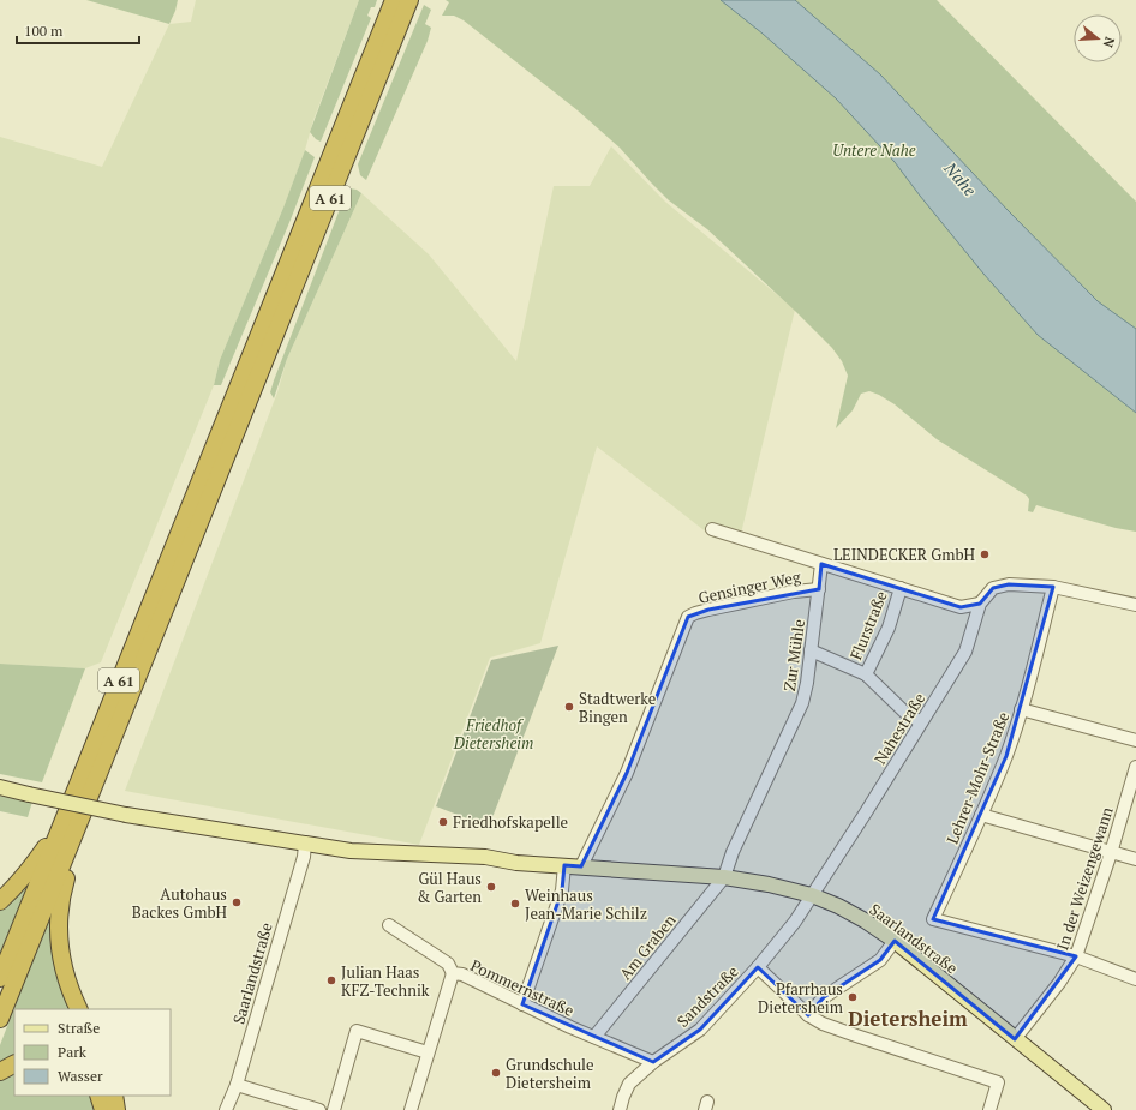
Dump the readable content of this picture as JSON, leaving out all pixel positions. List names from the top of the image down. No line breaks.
{"streets":{"highway":["A 61"],"main road":["Saarlandstraße"],"street":["Gensinger Weg","Flurstraße","Zur Mühle","Nahestraße","Lehrer-Mohr-Straße","In der Weizengewann","Am Graben","Pommernstraße","Sandstraße"]},"crossings":[["Gensinger Weg","Zur Mühle"],["Gensinger Weg","Saarlandstraße"],["Flurstraße","Zur Mühle"],["Flurstraße","Nahestraße"],["Zur Mühle","Saarlandstraße"],["Zur Mühle","Am Graben"],["Nahestraße","Lehrer-Mohr-Straße"],["Nahestraße","Saarlandstraße"],["Nahestraße","Sandstraße"],["Lehrer-Mohr-Straße","In der Weizengewann"],["In der Weizengewann","Saarlandstraße"],["Saarlandstraße","Am Graben"],["Saarlandstraße","Sandstraße"],["Am Graben","Pommernstraße"],["Pommernstraße","Sandstraße"]],"districts":["Dietersheim"],"water":["Nahe"],"parks":["Untere Nahe","Friedhof Dietersheim"],"places":["LEINDECKER GmbH","Stadtwerke Bingen","Friedhofskapelle","Gül Haus & Garten","Autohaus Backes GmbH","Weinhaus Jean-Marie Schilz","Julian Haas KFZ-Technik","Pfarrhaus Dietersheim","Grundschule Dietersheim"],"legend":["Straße","Park","Wasser"],"scale_bar":"100 m","north":"right"}
